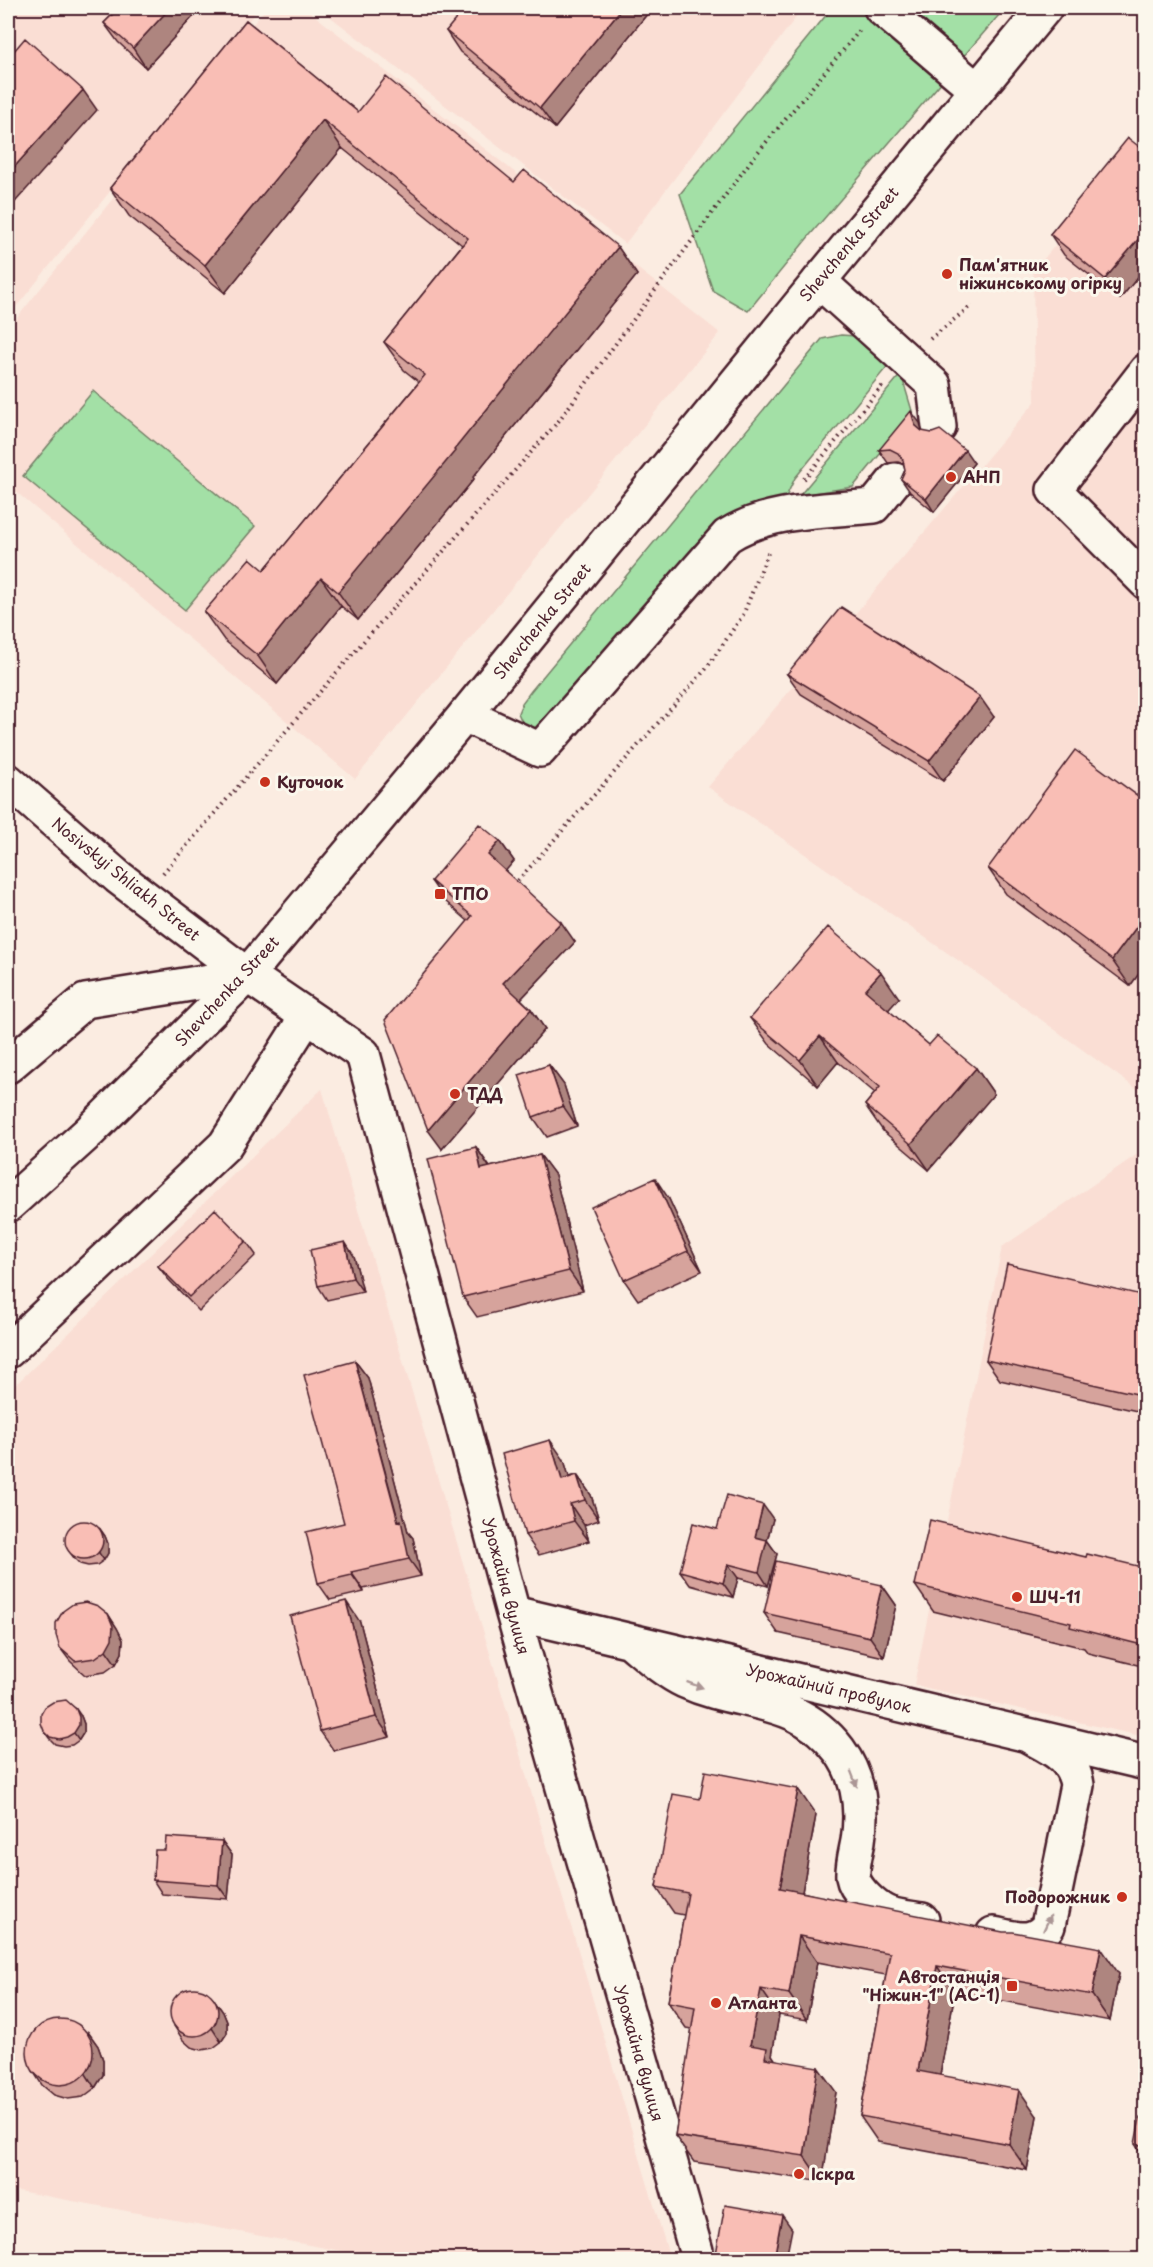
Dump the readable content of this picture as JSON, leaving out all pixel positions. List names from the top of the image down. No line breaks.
{"streets":{"street":["Shevchenka Street","Nosivskyi Shliakh Street","Урожайна вулиця","Урожайний провулок"]},"crossings":[["Shevchenka Street","Nosivskyi Shliakh Street"],["Shevchenka Street","Урожайна вулиця"],["Nosivskyi Shliakh Street","Урожайна вулиця"],["Урожайна вулиця","Урожайний провулок"]],"places":{"other":["Пам'ятник ніжинському огірку","АНП","Куточок","ТДД","ШЧ-11","Подорожник","Атланта","Іскра"],"transit":["ТПО","Автостанція \"Ніжин-1\" (АС-1)"]}}
